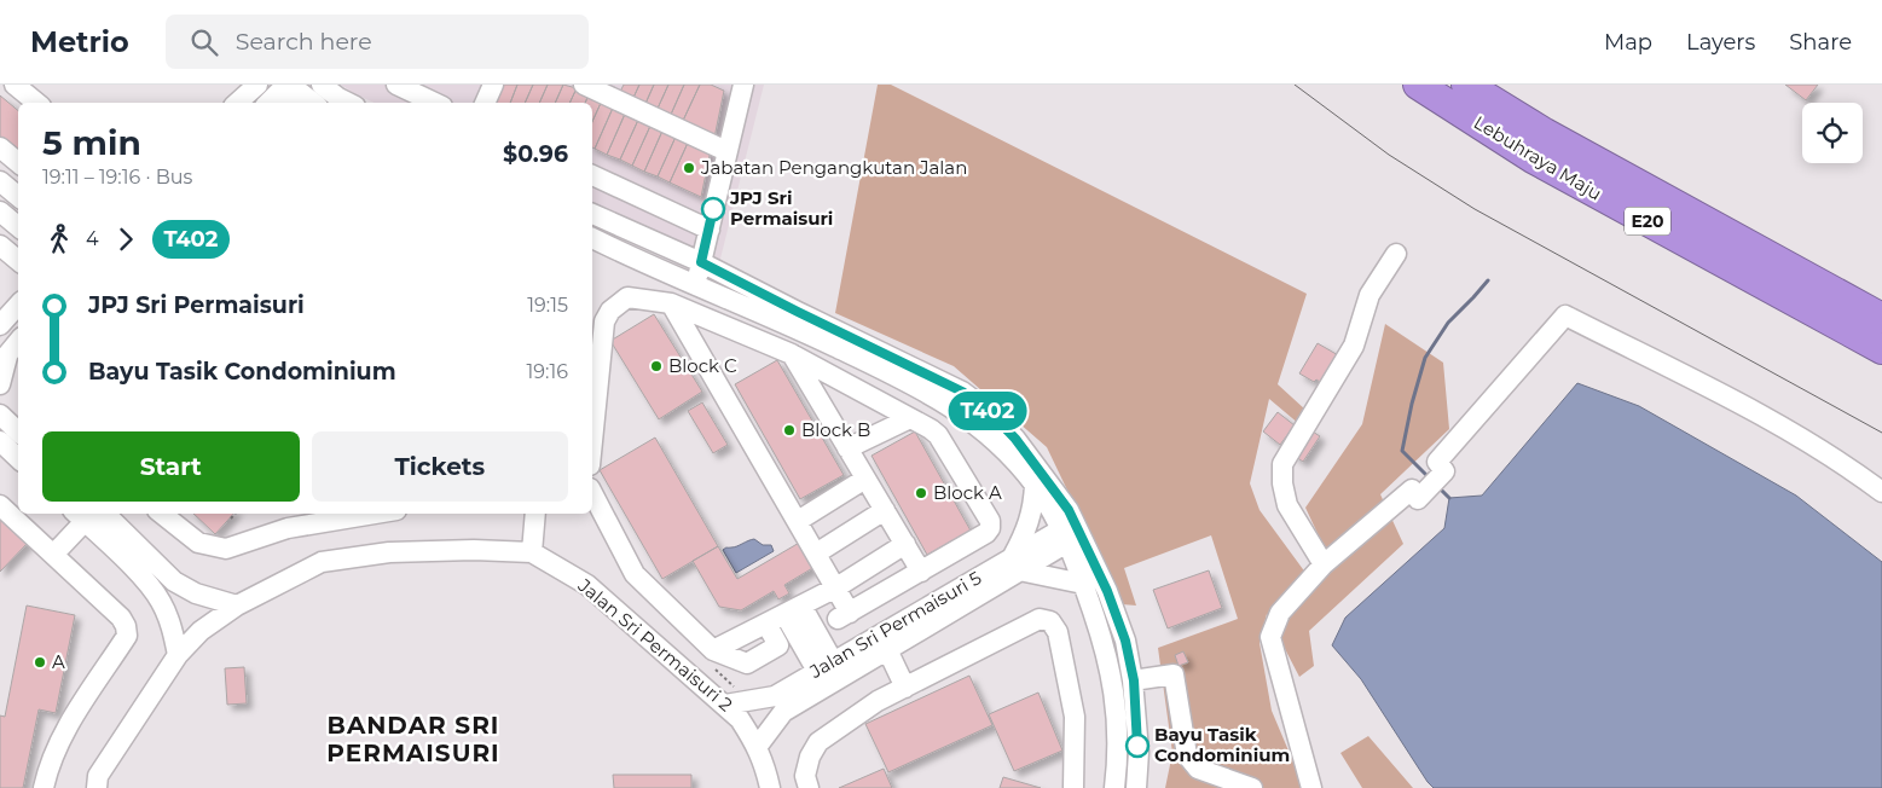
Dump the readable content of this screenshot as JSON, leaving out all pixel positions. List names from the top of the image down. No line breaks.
{"streets":{"highway":["Lebuhraya Maju","E20"],"street":["Jalan Sri Permaisuri 5","Jalan Sri Permaisuri 2"]},"crossings":[["Jalan Sri Permaisuri 5","Jalan Sri Permaisuri 2"]],"districts":["BANDAR SRI PERMAISURI"],"places":["Jabatan Pengangkutan Jalan","JPJ Sri Permaisuri","Block C","Block B","Block A","A","Bayu Tasik Condominium"],"lines":["bus line T402"],"page":{"header":"Metrio","search":"Search here","nav":["Map","Layers","Share"],"on_map":"T402","heading":["5 min","19:11 – 19:16 · Bus","$0.96"],"legs":["4","T402"],"list":[{"name":"JPJ Sri Permaisuri","value":"19:15"},{"name":"Bayu Tasik Condominium","value":"19:16"}],"buttons":["Start","Tickets"]}}
